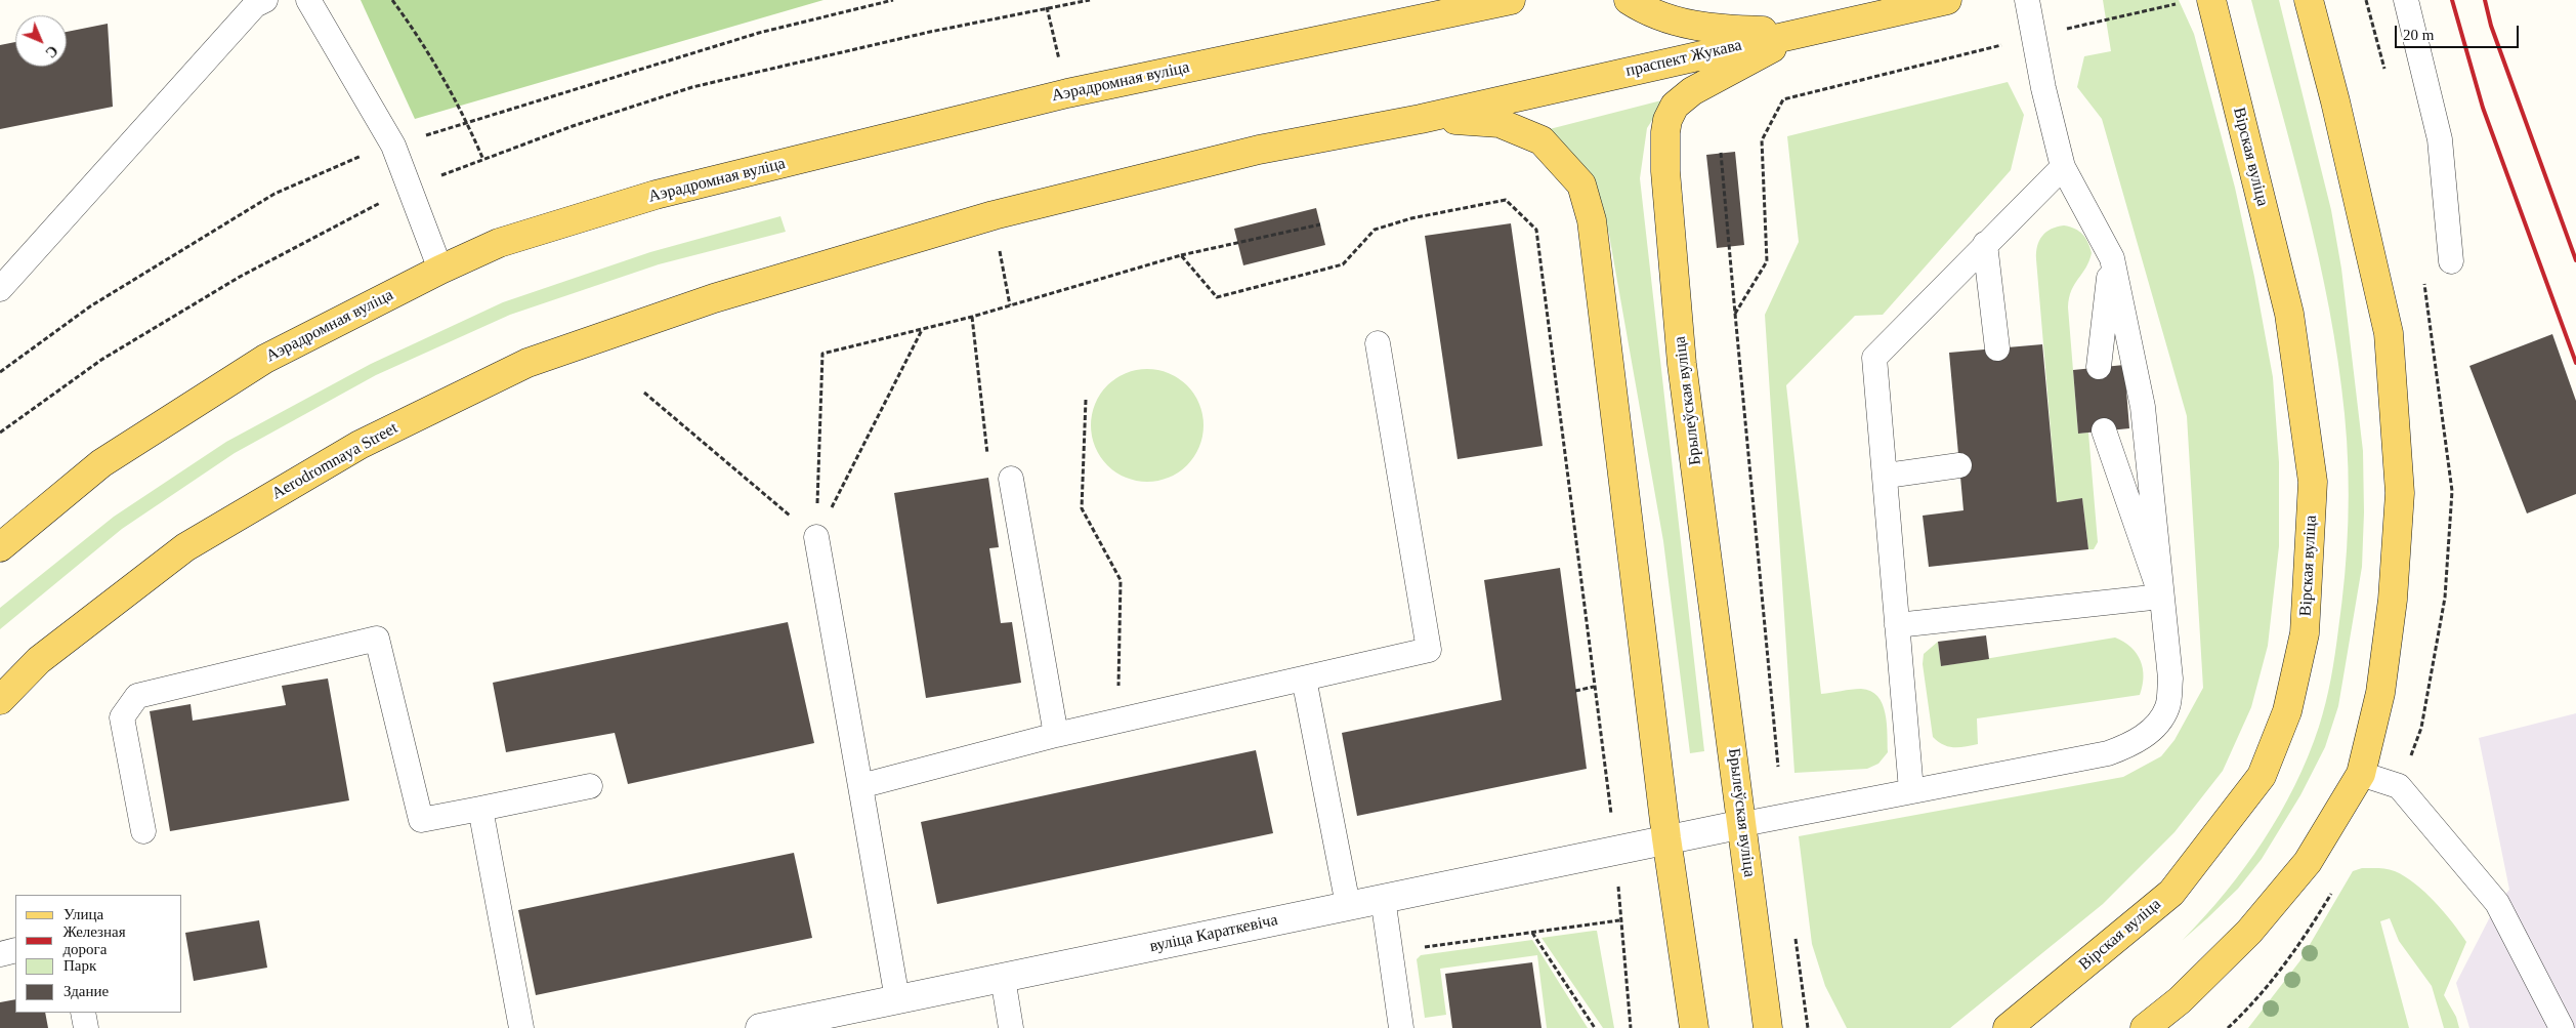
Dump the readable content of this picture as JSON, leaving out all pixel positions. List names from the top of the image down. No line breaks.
{"streets":{"main road":["праспект Жукава","Аэрадромная вуліца","Вірская вуліца","Брылеўская вуліца","Aerodromnaya Street"],"street":["вуліца Караткевіча"]},"crossings":[["праспект Жукава","Брылеўская вуліца"],["Брылеўская вуліца","вуліца Караткевіча"]],"legend":["Улица","Железная дорога","Парк","Здание"],"scale_bar":"20 m","north":"bottom right"}
